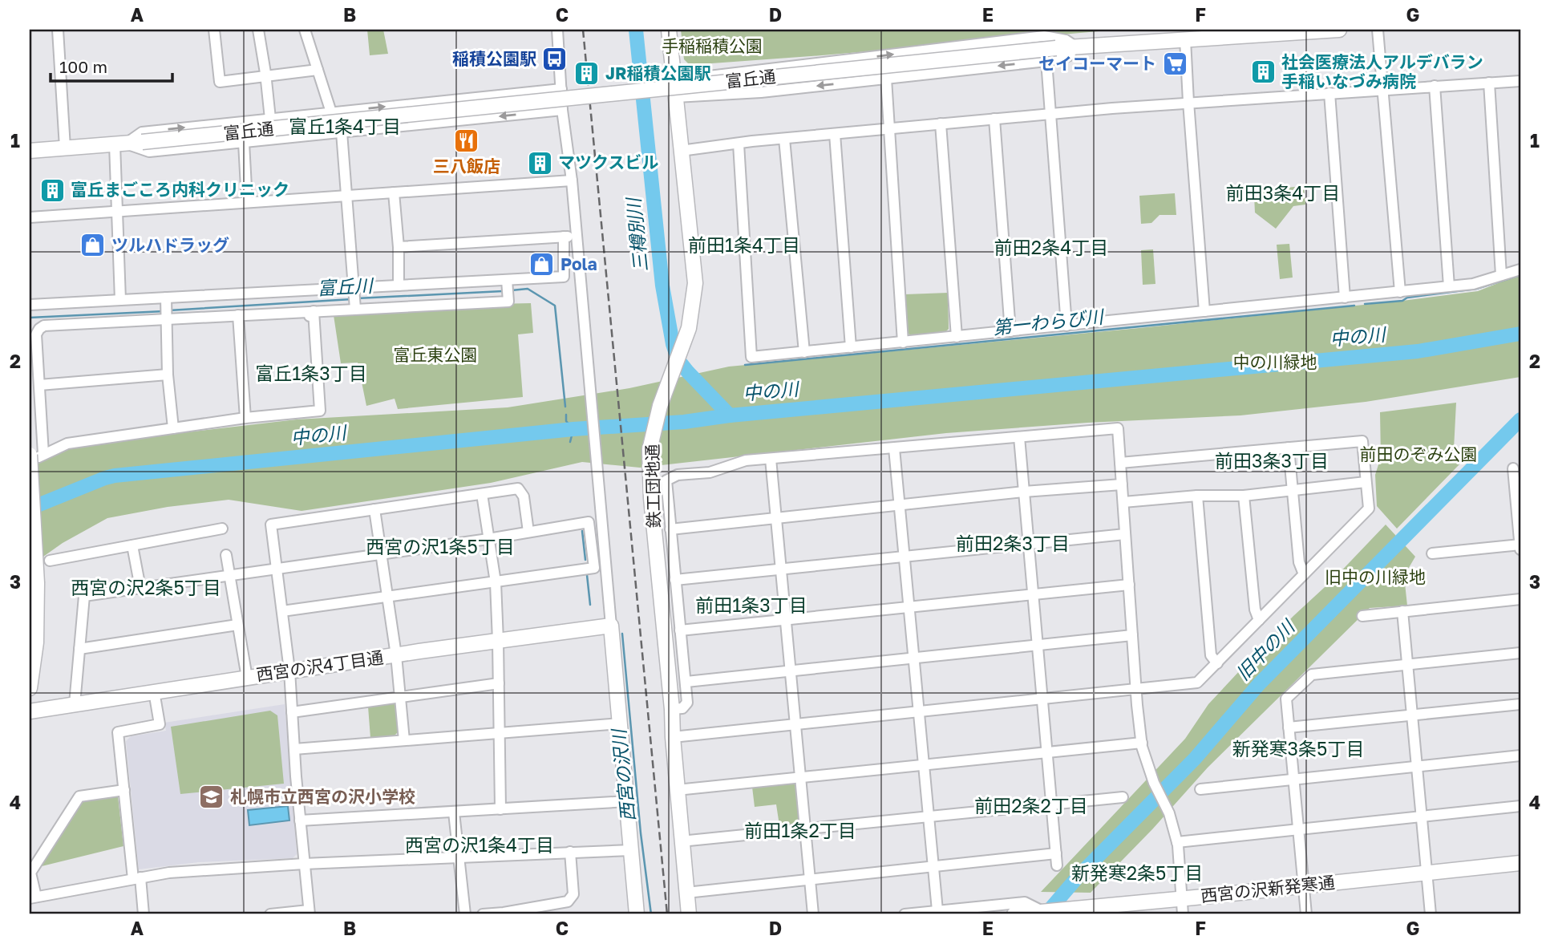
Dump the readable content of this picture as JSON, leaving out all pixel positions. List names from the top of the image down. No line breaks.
{"streets":{"street":["富丘通","鉄工団地通","西宮の沢4丁目通","西宮の沢新発寒通"]},"districts":["富丘1条4丁目","前田3条4丁目","前田1条4丁目","前田2条4丁目","富丘1条3丁目","前田3条3丁目","前田2条3丁目","西宮の沢1条5丁目","西宮の沢2条5丁目","前田1条3丁目","新発寒3条5丁目","前田2条2丁目","前田1条2丁目","西宮の沢1条4丁目","新発寒2条5丁目"],"water":["三樽別川","富丘川","第一わらび川","中の川","旧中の川","西宮の沢川"],"parks":["手稲稲積公園","富丘東公園","中の川緑地","前田のぞみ公園","旧中の川緑地"],"places":{"bus stop":["稲積公園駅"],"supermarket":["セイコーマート"],"building":["社会医療法人アルデバラン 手稲いなづみ病院","JR稲積公園駅","マツクスビル","富丘まごころ内科クリニック"],"restaurant":["三八飯店"],"shop":["ツルハドラッグ","Pola"],"school or university":["札幌市立西宮の沢小学校"]},"scale_bar":"100 m","grid":{"columns":["A","B","C","D","E","F","G"],"rows":["1","2","3","4"]}}
